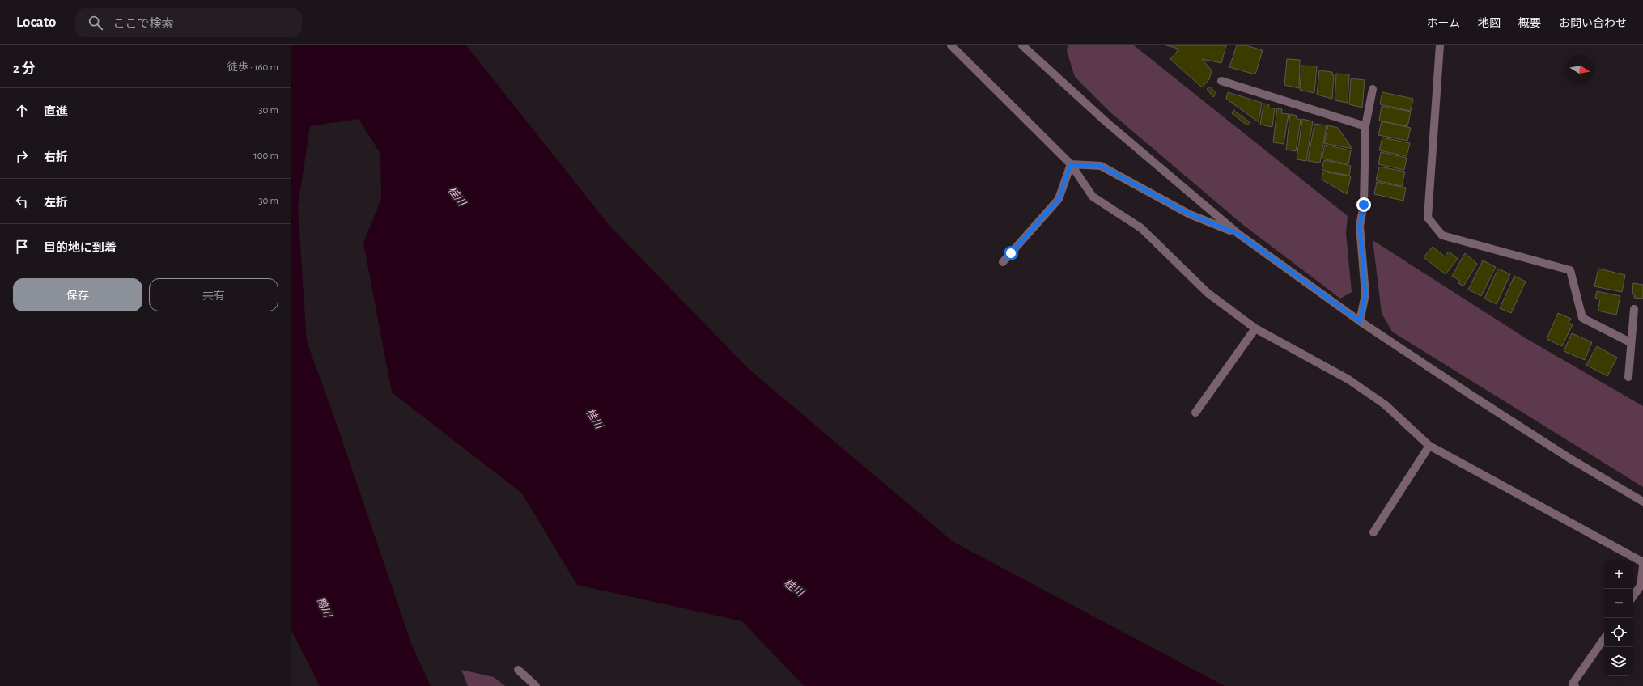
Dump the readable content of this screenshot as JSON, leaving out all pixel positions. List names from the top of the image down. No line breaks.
{"water":["桂川","鴨川"],"north":"right","page":{"header":"Locato","search":"ここで検索","nav":["ホーム","地図","概要","お問い合わせ"],"heading":["2 分","徒歩 · 160 m"],"list":[["直進","30 m"],["右折","100 m"],["左折","30 m"],"目的地に到着"],"buttons":["保存","共有"],"map_buttons":["+","−"]}}
